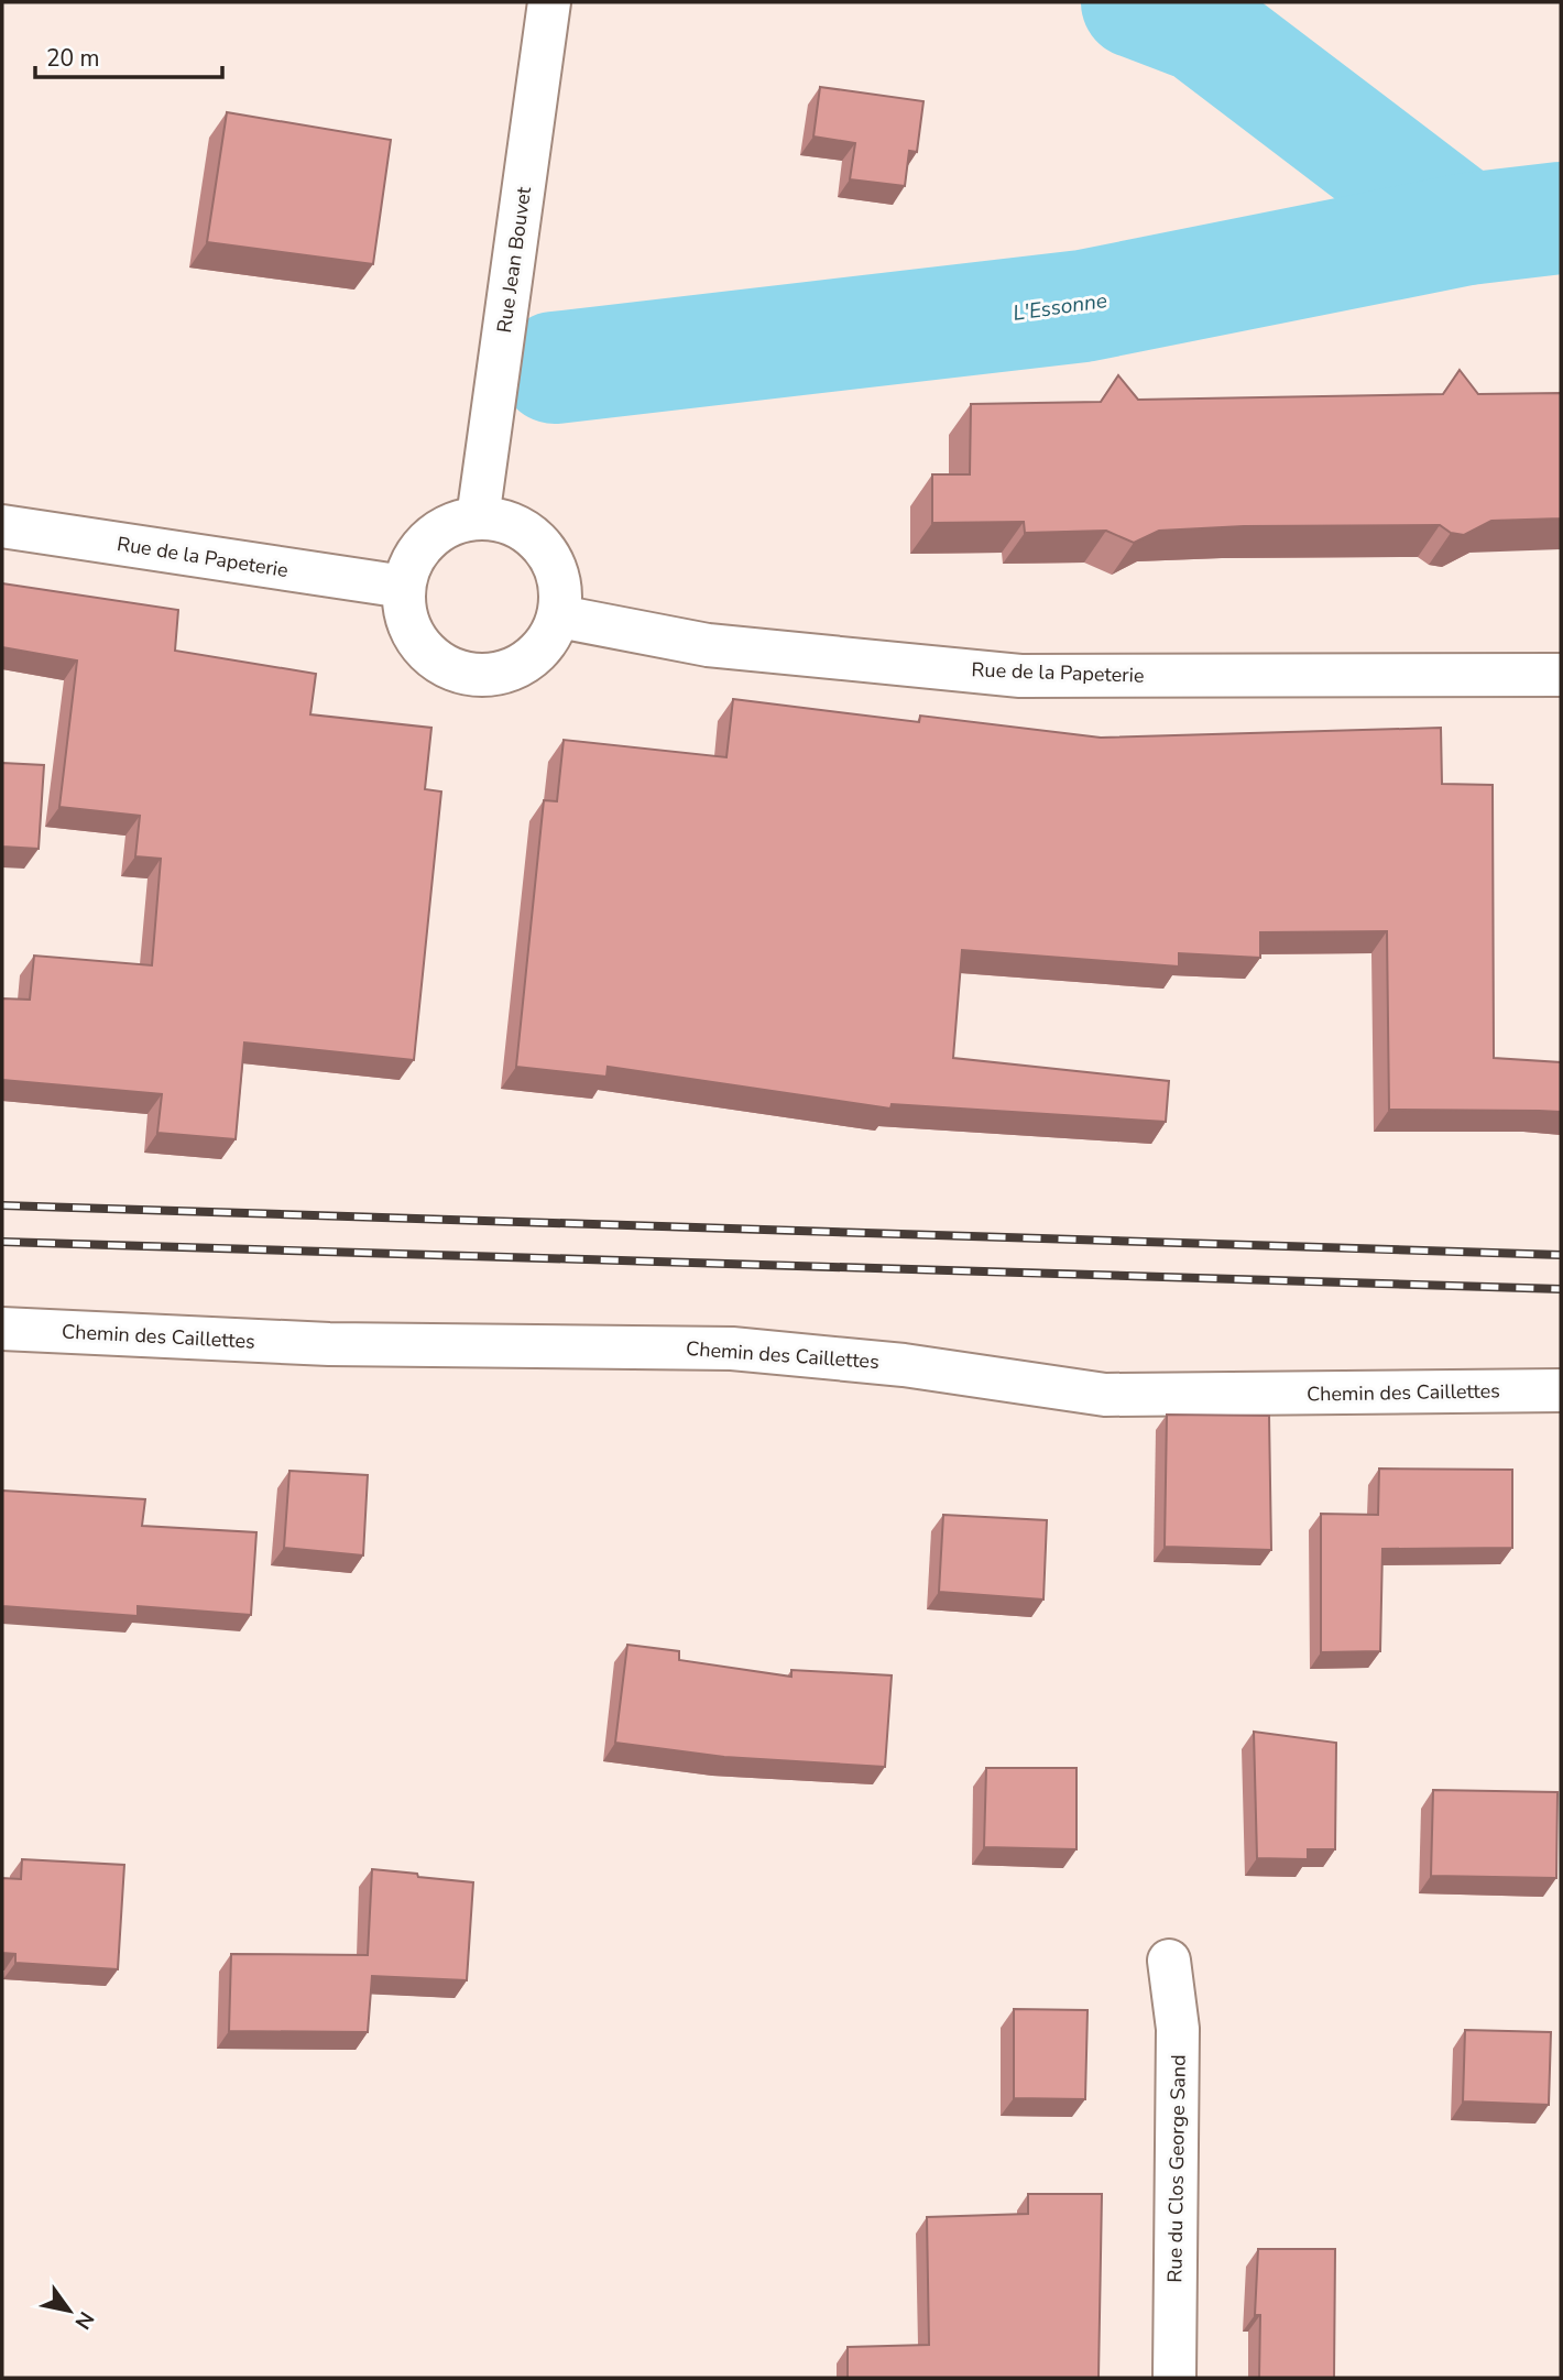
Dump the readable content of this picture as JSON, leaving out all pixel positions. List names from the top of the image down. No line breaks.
{"streets":{"street":["Rue Jean Bouvet","Rue de la Papeterie","Chemin des Caillettes","Rue du Clos George Sand"]},"crossings":[["Rue Jean Bouvet","Rue de la Papeterie"]],"water":["L'Essonne"],"scale_bar":"20 m","north":"bottom right"}
